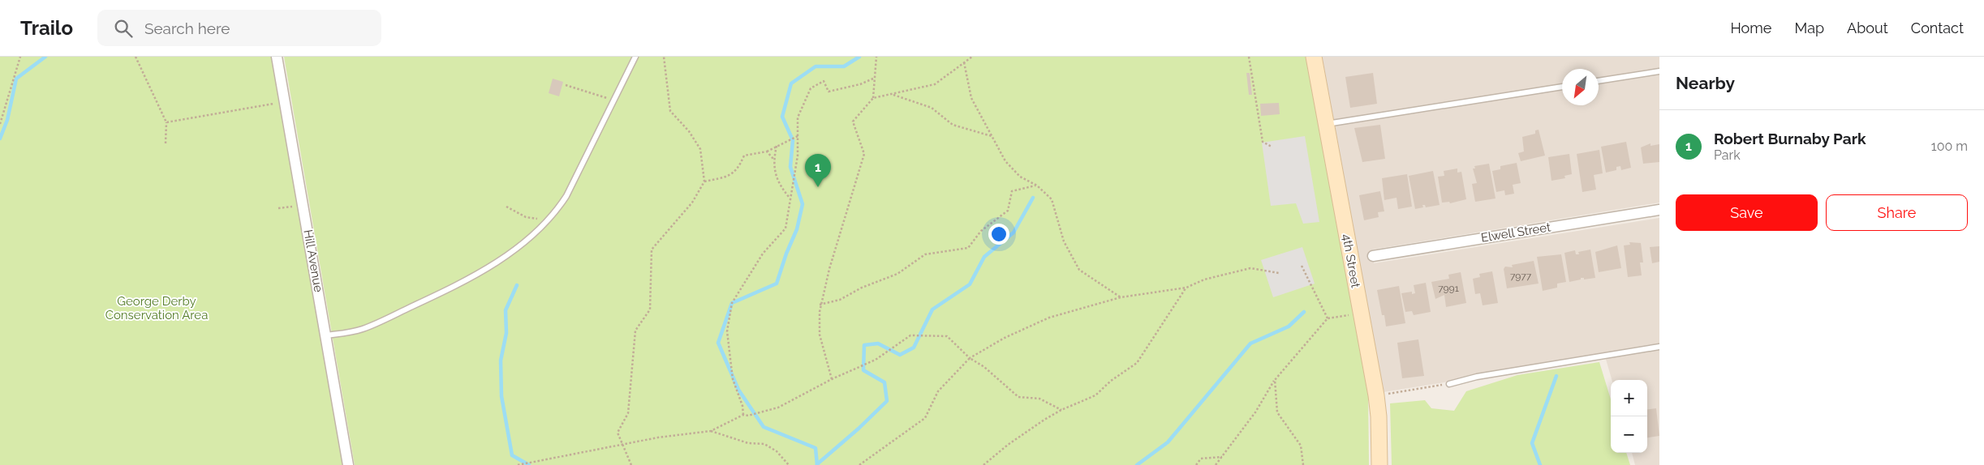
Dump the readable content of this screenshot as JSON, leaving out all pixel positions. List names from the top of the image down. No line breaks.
{"streets":{"street":["Elwell Street","Hill Avenue","4th Street"]},"parks":["George Derby Conservation Area"],"house_numbers":["7977","7991"],"north":"bottom left","page":{"header":"Trailo","search":"Search here","nav":["Home","Map","About","Contact"],"heading":"Nearby","list":[{"mark":"1","name":"Robert Burnaby Park","note":"Park","value":"100 m"}],"pins":"1","buttons":["Save","Share"],"map_buttons":["+","−"]}}
